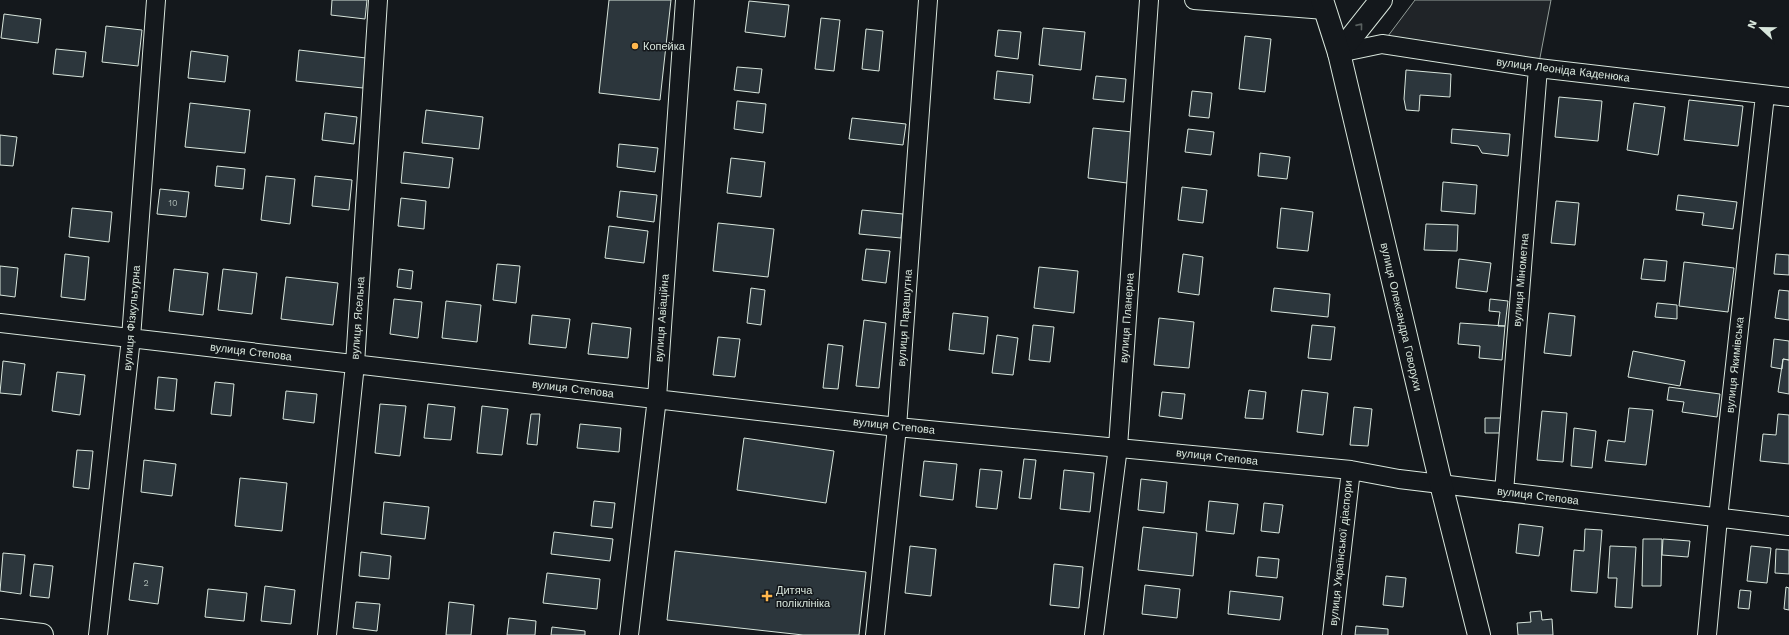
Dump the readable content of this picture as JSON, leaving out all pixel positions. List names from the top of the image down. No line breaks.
{"streets":{"main road":["вулиця Олександра Говорухи"],"street":["вулиця Леоніда Каденюка","вулиця Мінометна","вулиця Фізкультурна","вулиця Ясельна","вулиця Авіаційна","вулиця Парашутна","вулиця Планерна","вулиця Степова","вулиця Якимівська","вулиця Української діаспори"]},"crossings":[["вулиця Леоніда Каденюка","вулиця Мінометна"],["вулиця Леоніда Каденюка","вулиця Олександра Говорухи"],["вулиця Леоніда Каденюка","вулиця Якимівська"],["вулиця Мінометна","вулиця Степова"],["вулиця Олександра Говорухи","вулиця Степова"],["вулиця Фізкультурна","вулиця Степова"],["вулиця Ясельна","вулиця Степова"],["вулиця Авіаційна","вулиця Степова"],["вулиця Парашутна","вулиця Степова"],["вулиця Планерна","вулиця Степова"],["вулиця Степова","вулиця Якимівська"],["вулиця Степова","вулиця Української діаспори"]],"places":{"other":["Копейка"],"health":["Дитяча поліклініка"]},"house_numbers":["10","2"],"north":"left"}
